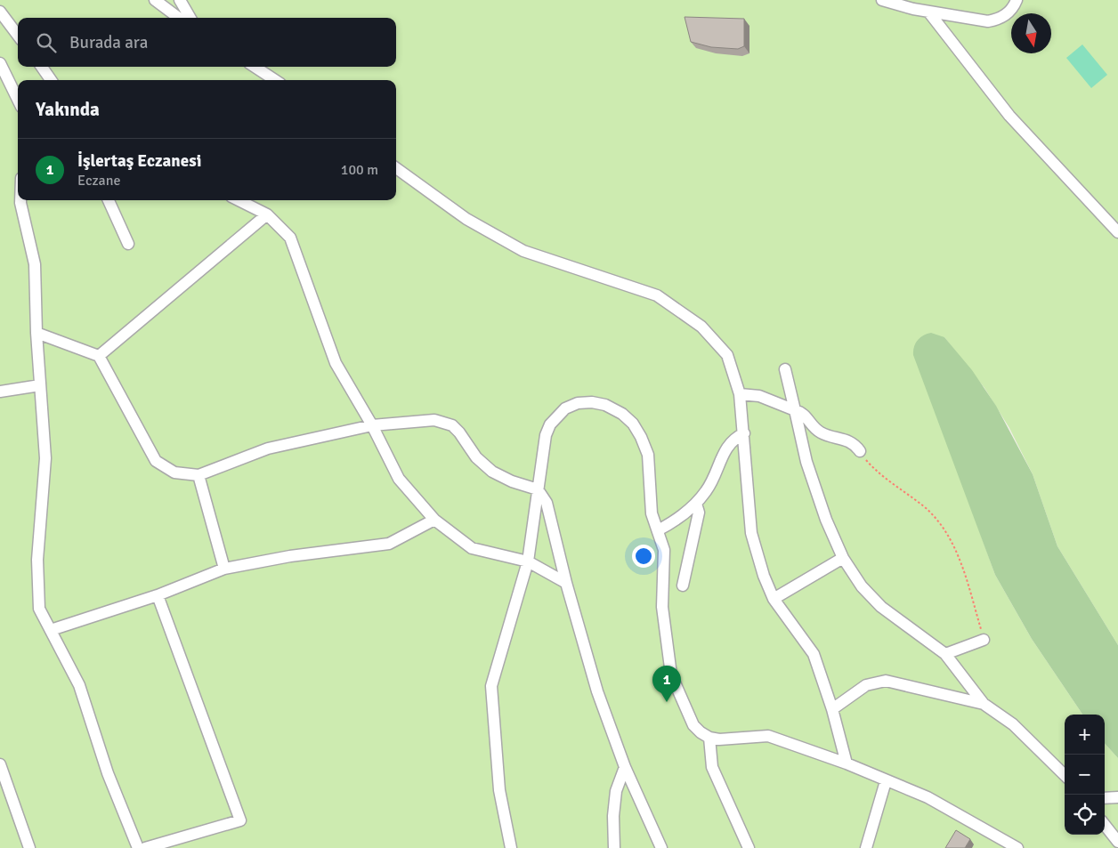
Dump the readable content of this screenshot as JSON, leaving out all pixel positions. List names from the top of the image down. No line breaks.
{"north":"bottom","page":{"search":"Burada ara","heading":"Yakında","list":[{"mark":"1","name":"İşlertaş Eczanesi","note":"Eczane","value":"100 m"}],"pins":"1","map_buttons":["+","−"]}}
